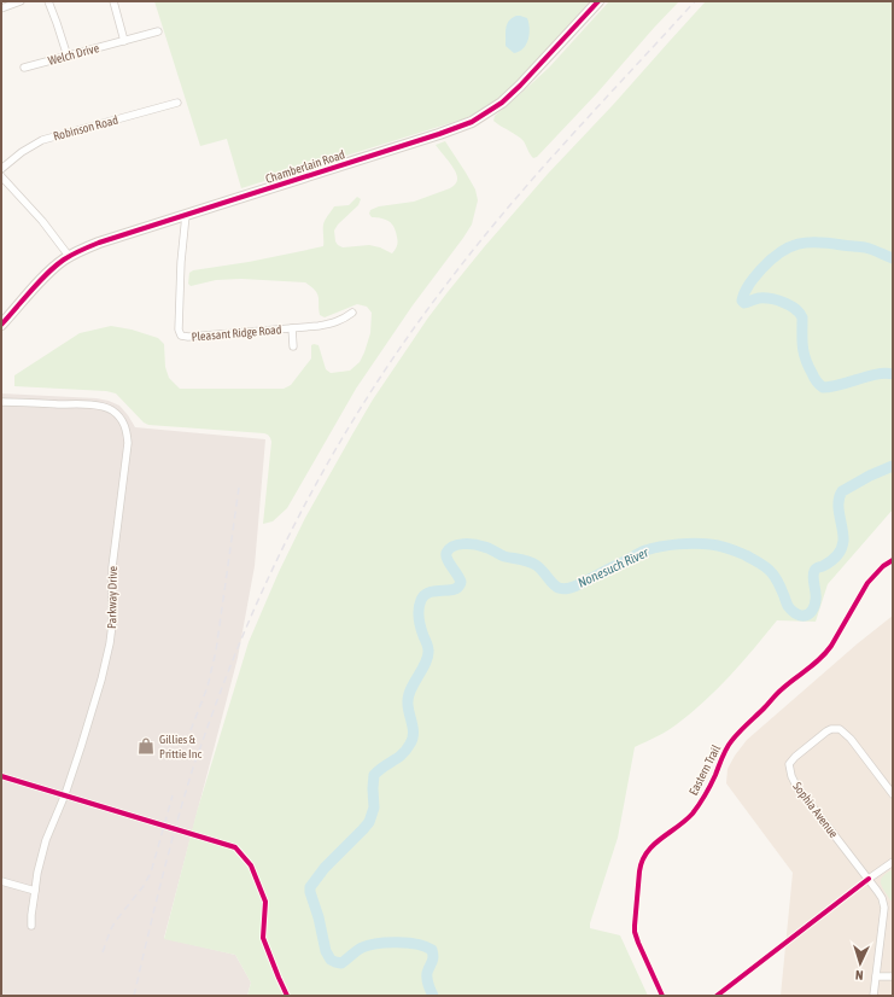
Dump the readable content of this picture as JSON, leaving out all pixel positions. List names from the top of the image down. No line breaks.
{"streets":{"street":["Welch Drive","Robinson Road","Chamberlain Road","Pleasant Ridge Road","Parkway Drive","Sophia Avenue"],"cycle path":["Eastern Trail"]},"crossings":[["Chamberlain Road","Pleasant Ridge Road"]],"water":["Nonesuch River"],"places":{"shop":["Gillies & Prittie Inc"]},"north":"bottom"}
